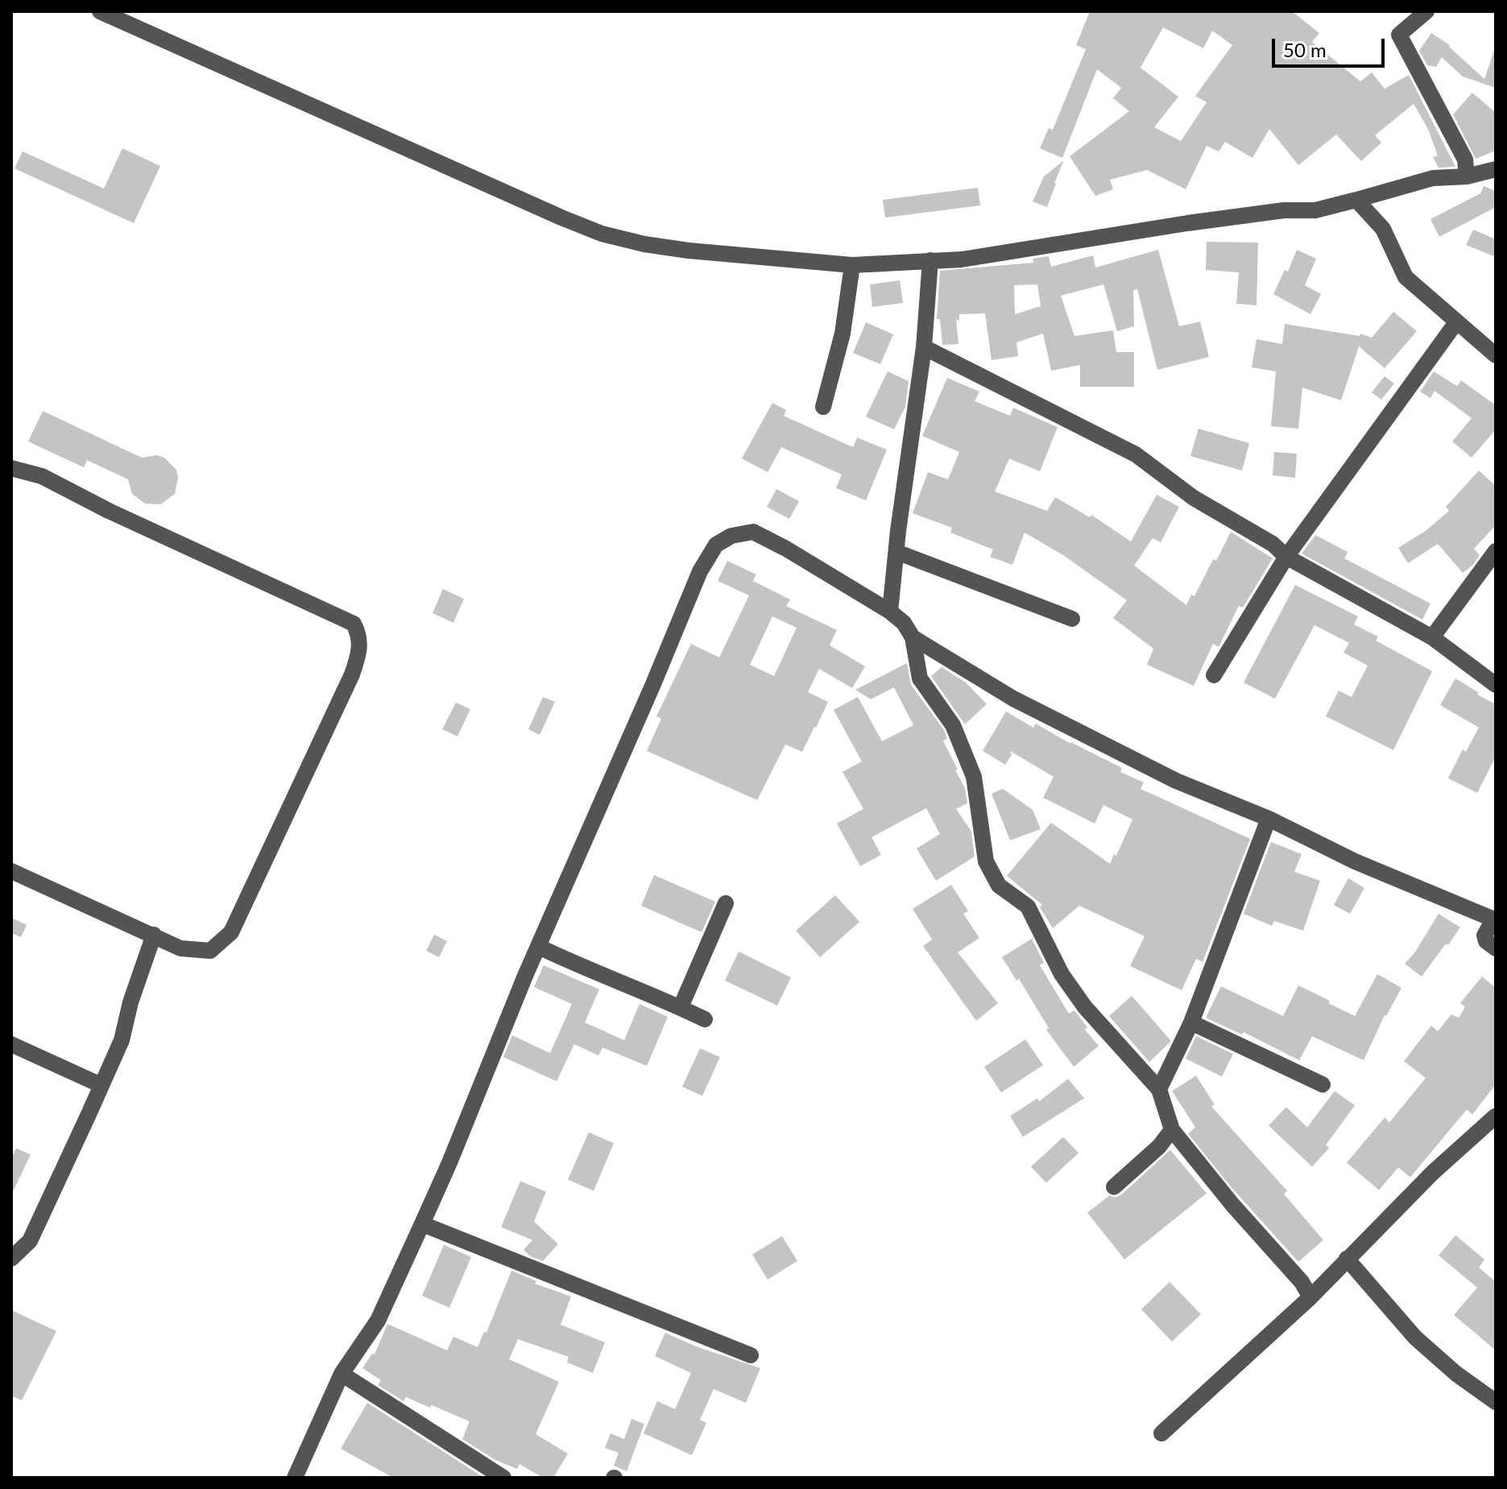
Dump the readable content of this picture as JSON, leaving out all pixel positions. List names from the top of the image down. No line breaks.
{"scale_bar":"50 m"}
